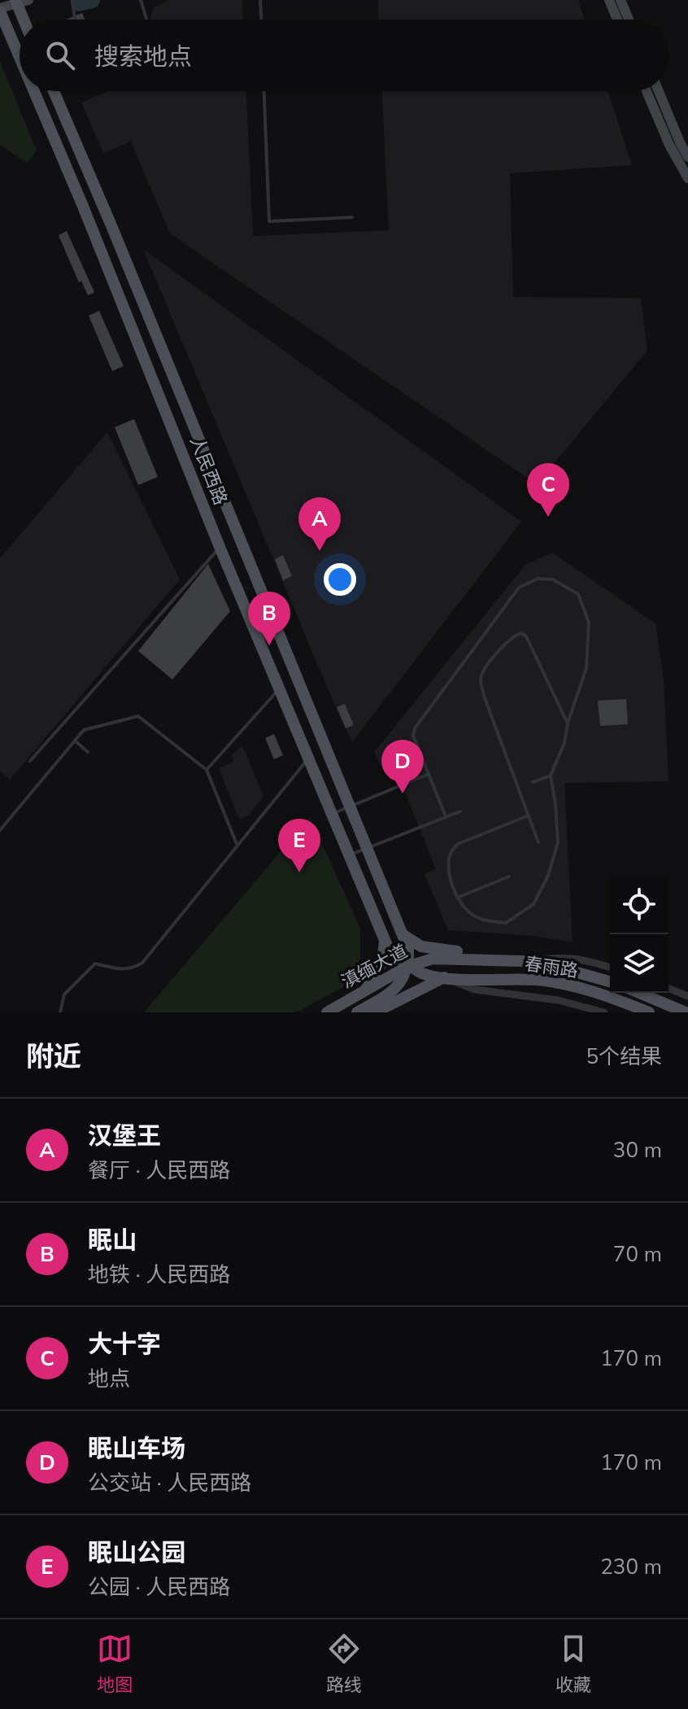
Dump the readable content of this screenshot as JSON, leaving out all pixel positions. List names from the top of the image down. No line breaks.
{"streets":{"main road":["人民西路","滇缅大道","春雨路"]},"crossings":[["人民西路","滇缅大道"],["滇缅大道","春雨路"]],"page":{"search":"搜索地点","pins":["C","A","B","D","E"],"heading":["附近","5个结果"],"list":[{"mark":"A","name":"汉堡王","note":"餐厅 · 人民西路","value":"30 m"},{"mark":"B","name":"眠山","note":"地铁 · 人民西路","value":"70 m"},{"mark":"C","name":"大十字","note":"地点","value":"170 m"},{"mark":"D","name":"眠山车场","note":"公交站 · 人民西路","value":"170 m"},{"mark":"E","name":"眠山公园","note":"公园 · 人民西路","value":"230 m"}],"nav":["地图","路线","收藏"]}}
